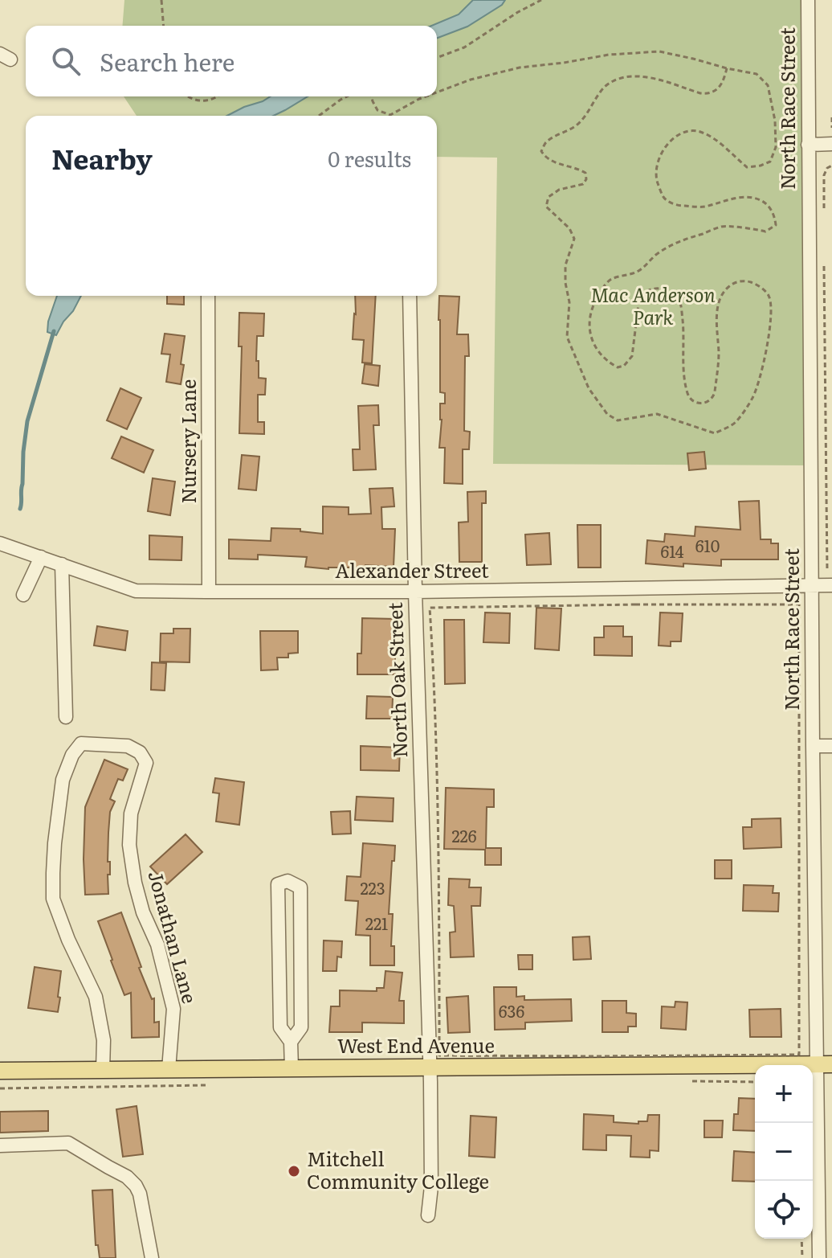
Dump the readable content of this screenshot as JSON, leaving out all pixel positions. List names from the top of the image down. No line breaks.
{"streets":{"main road":["West End Avenue"],"street":["North Race Street","Nursery Lane","Alexander Street","North Oak Street","Jonathan Lane"]},"crossings":[["North Race Street","Alexander Street"],["North Race Street","West End Avenue"],["Nursery Lane","Alexander Street"],["Alexander Street","North Oak Street"],["North Oak Street","West End Avenue"],["Jonathan Lane","West End Avenue"]],"parks":["Mac Anderson Park"],"places":["Mitchell Community College"],"house_numbers":["610","614","226","223","221","636"],"page":{"search":"Search here","heading":["Nearby","0 results"],"map_buttons":["+","−"]}}
